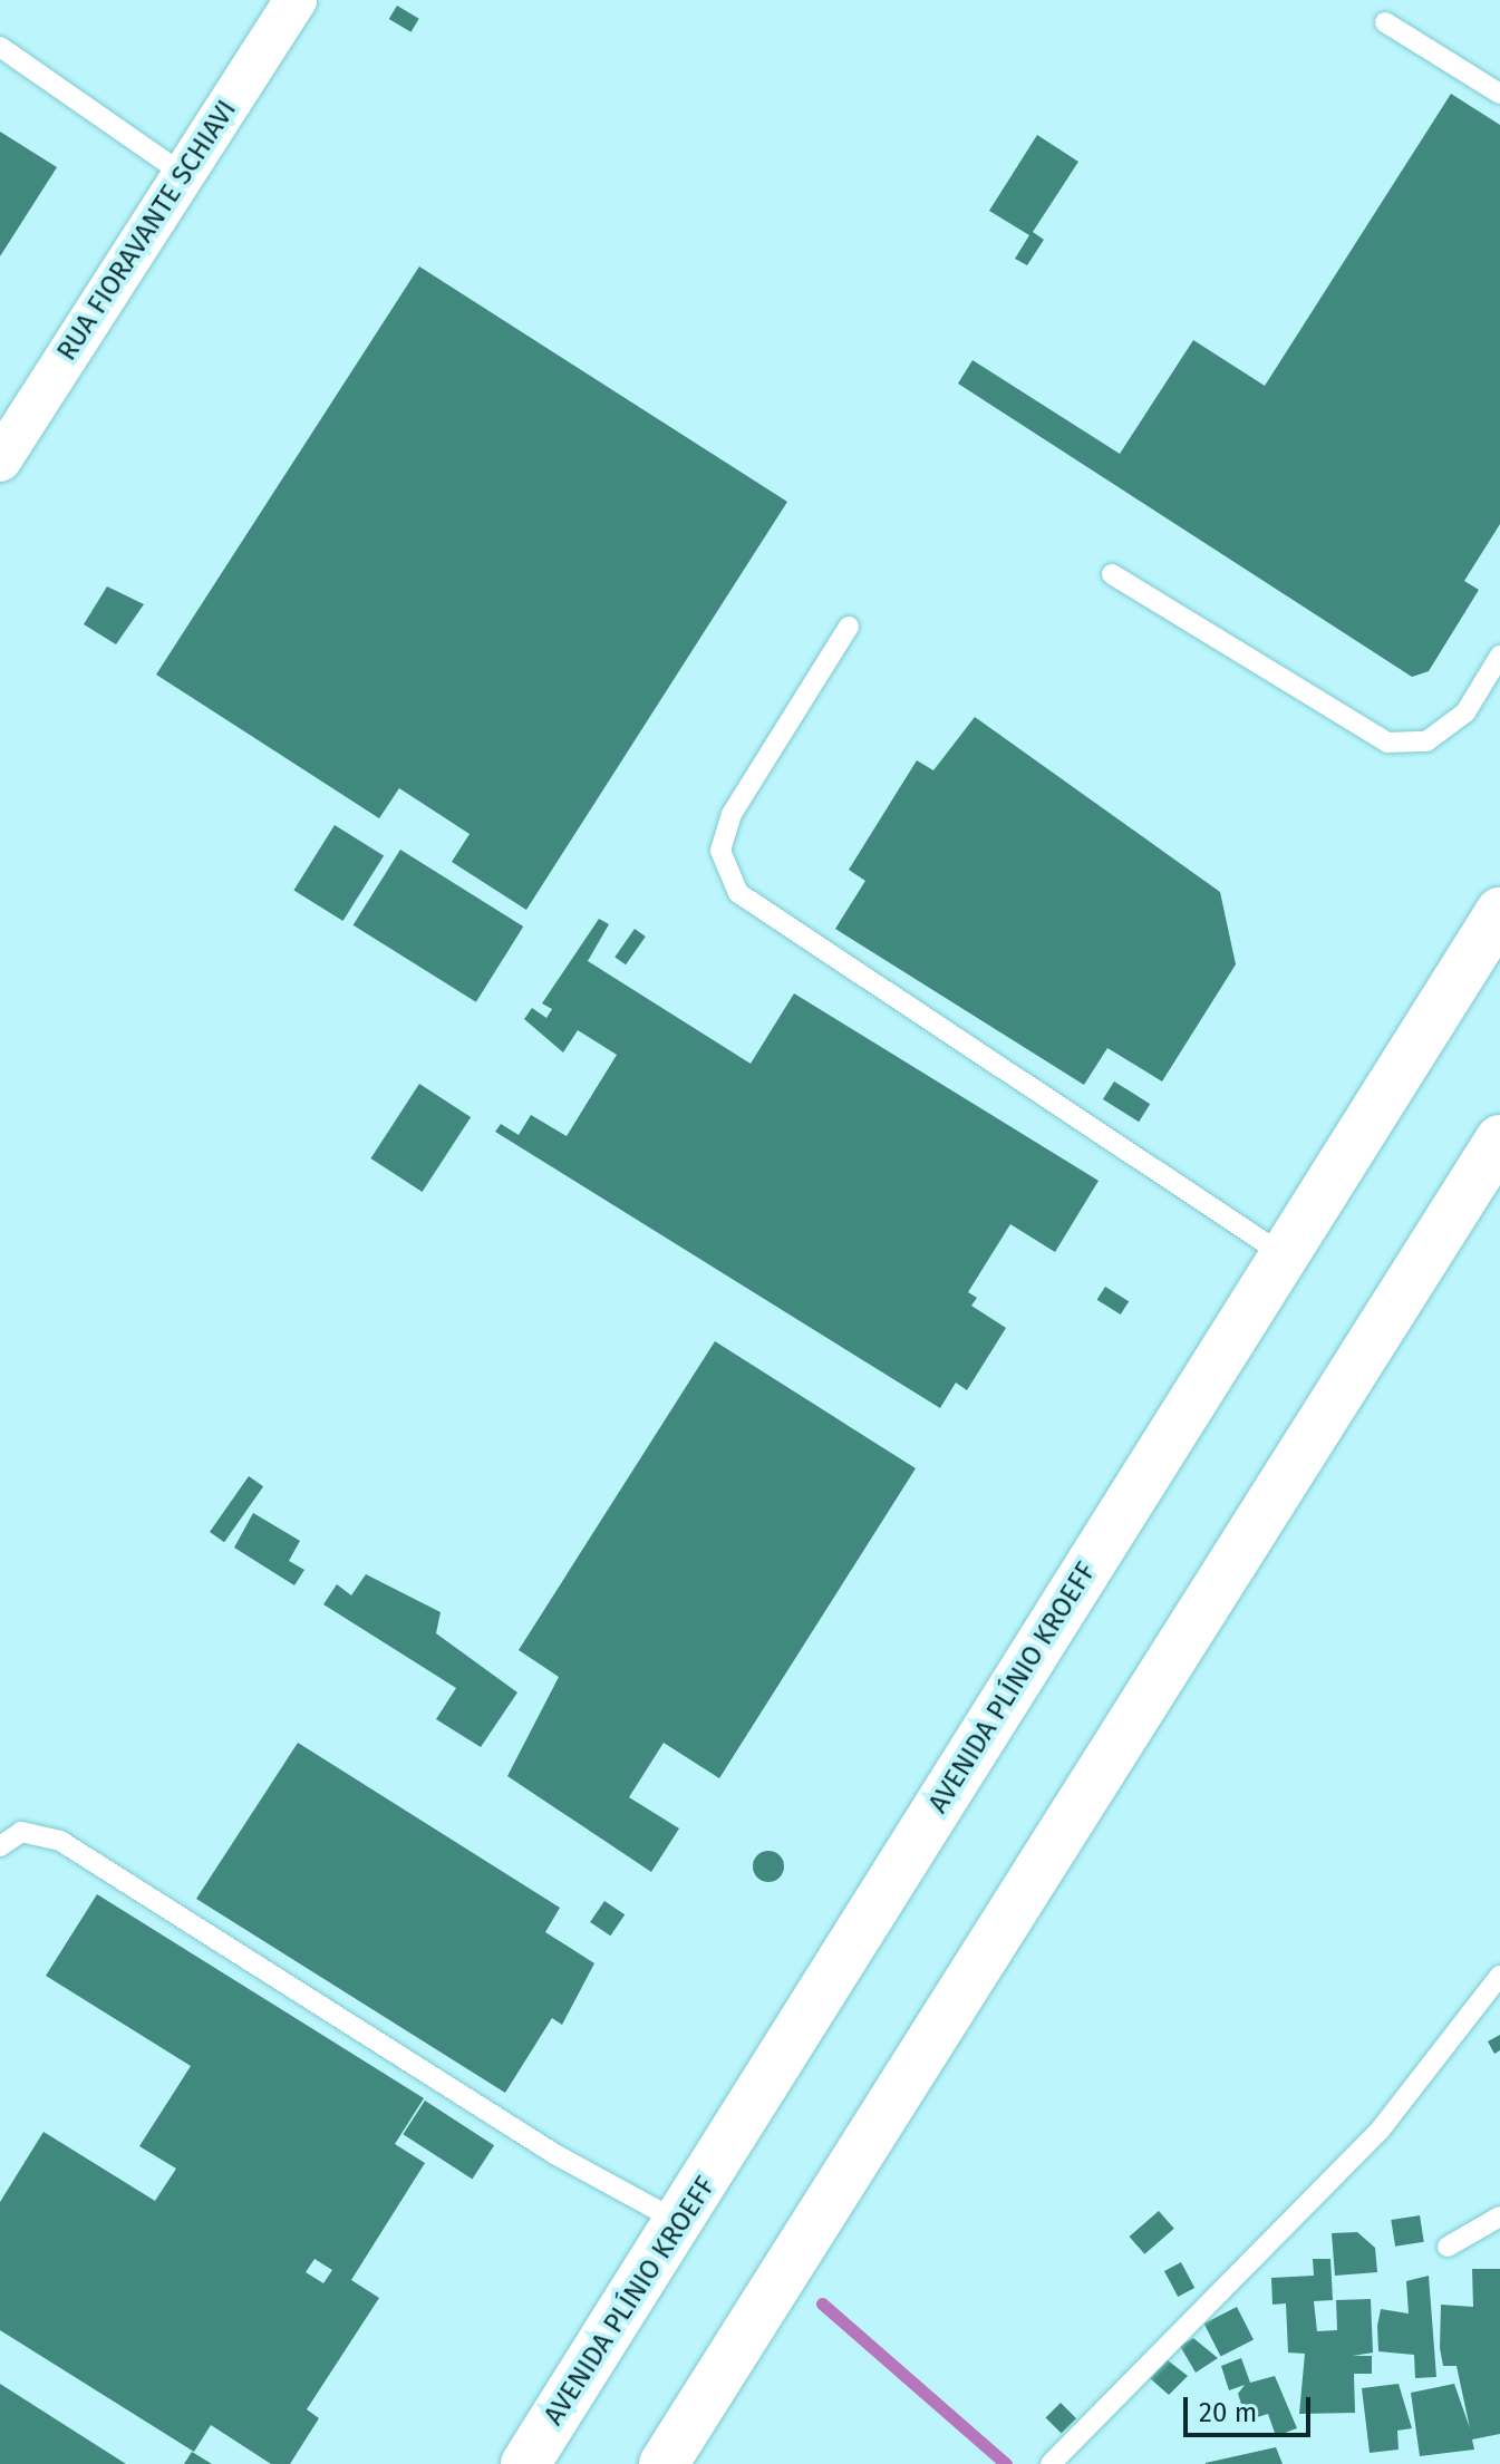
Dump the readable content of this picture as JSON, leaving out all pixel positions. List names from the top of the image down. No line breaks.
{"streets":{"main road":["AVENIDA PLÍNIO KROEFF"],"street":["RUA FIORAVANTE SCHIAVI"]},"scale_bar":"20 m"}
